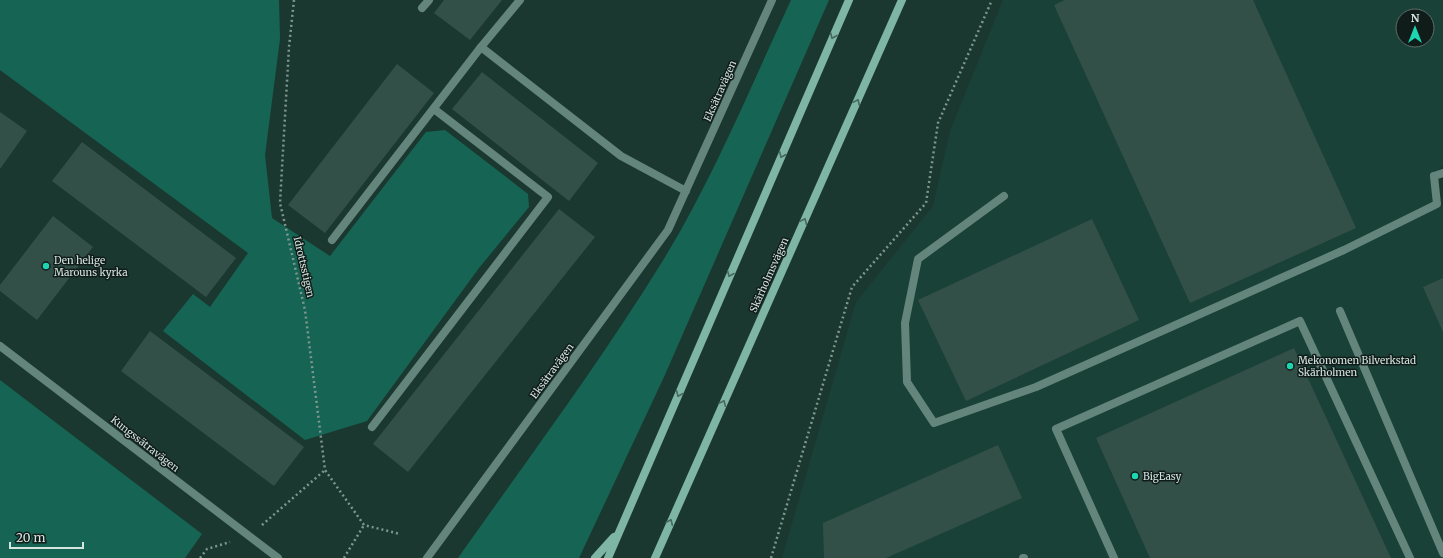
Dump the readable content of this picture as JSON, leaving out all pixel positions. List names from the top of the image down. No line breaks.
{"streets":{"main road":["Skärholmsvägen"],"street":["Eksätravägen","Kungssätravägen"],"path":["Idrottsstigen"]},"places":["Den helige Marouns kyrka","Mekonomen Bilverkstad Skärholmen","BigEasy"],"scale_bar":"20 m","north":"top"}
